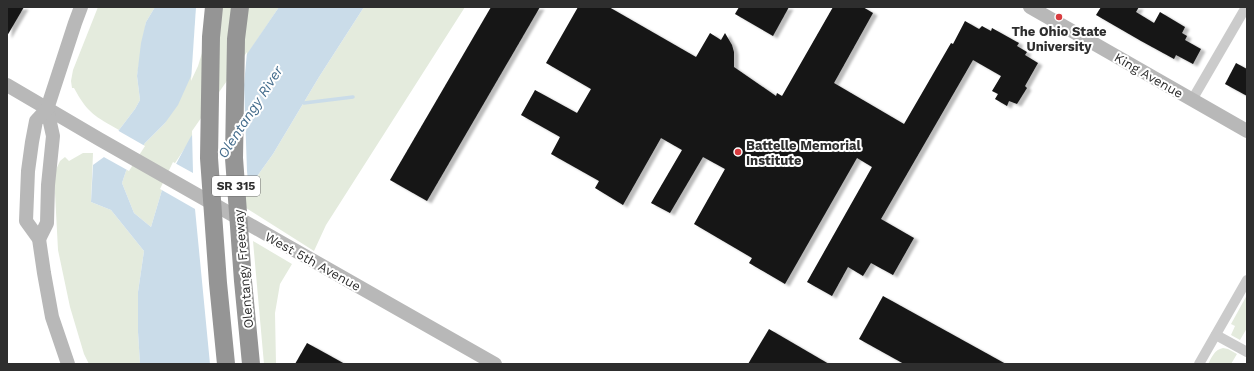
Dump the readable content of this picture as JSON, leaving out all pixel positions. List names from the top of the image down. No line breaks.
{"streets":{"highway":["SR 315","Olentangy Freeway"],"main road":["King Avenue","West 5th Avenue"]},"water":["Olentangy River"],"places":["The Ohio State University","Battelle Memorial Institute"]}
